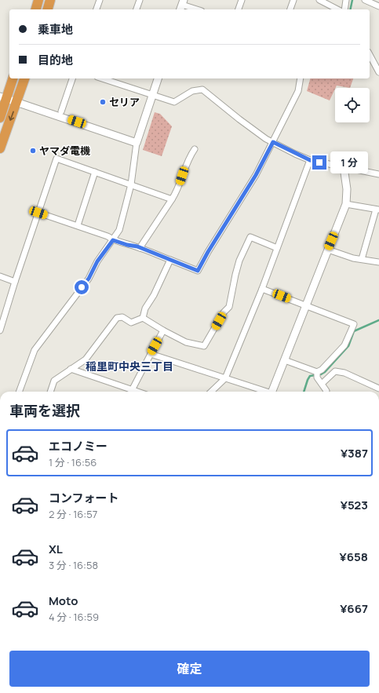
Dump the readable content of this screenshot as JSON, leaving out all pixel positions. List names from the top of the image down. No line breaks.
{"districts":["稲里町中央三丁目"],"places":["セリア","ヤマダ電機"],"page":{"banner":["乗車地","目的地"],"bubble":"1 分","heading":"車両を選択","list":[{"name":"エコノミー","note":"1 分 · 16:56","value":"¥387"},{"name":"コンフォート","note":"2 分 · 16:57","value":"¥523"},{"name":"XL","note":"3 分 · 16:58","value":"¥658"},{"name":"Moto","note":"4 分 · 16:59","value":"¥667"}],"buttons":"確定"}}
